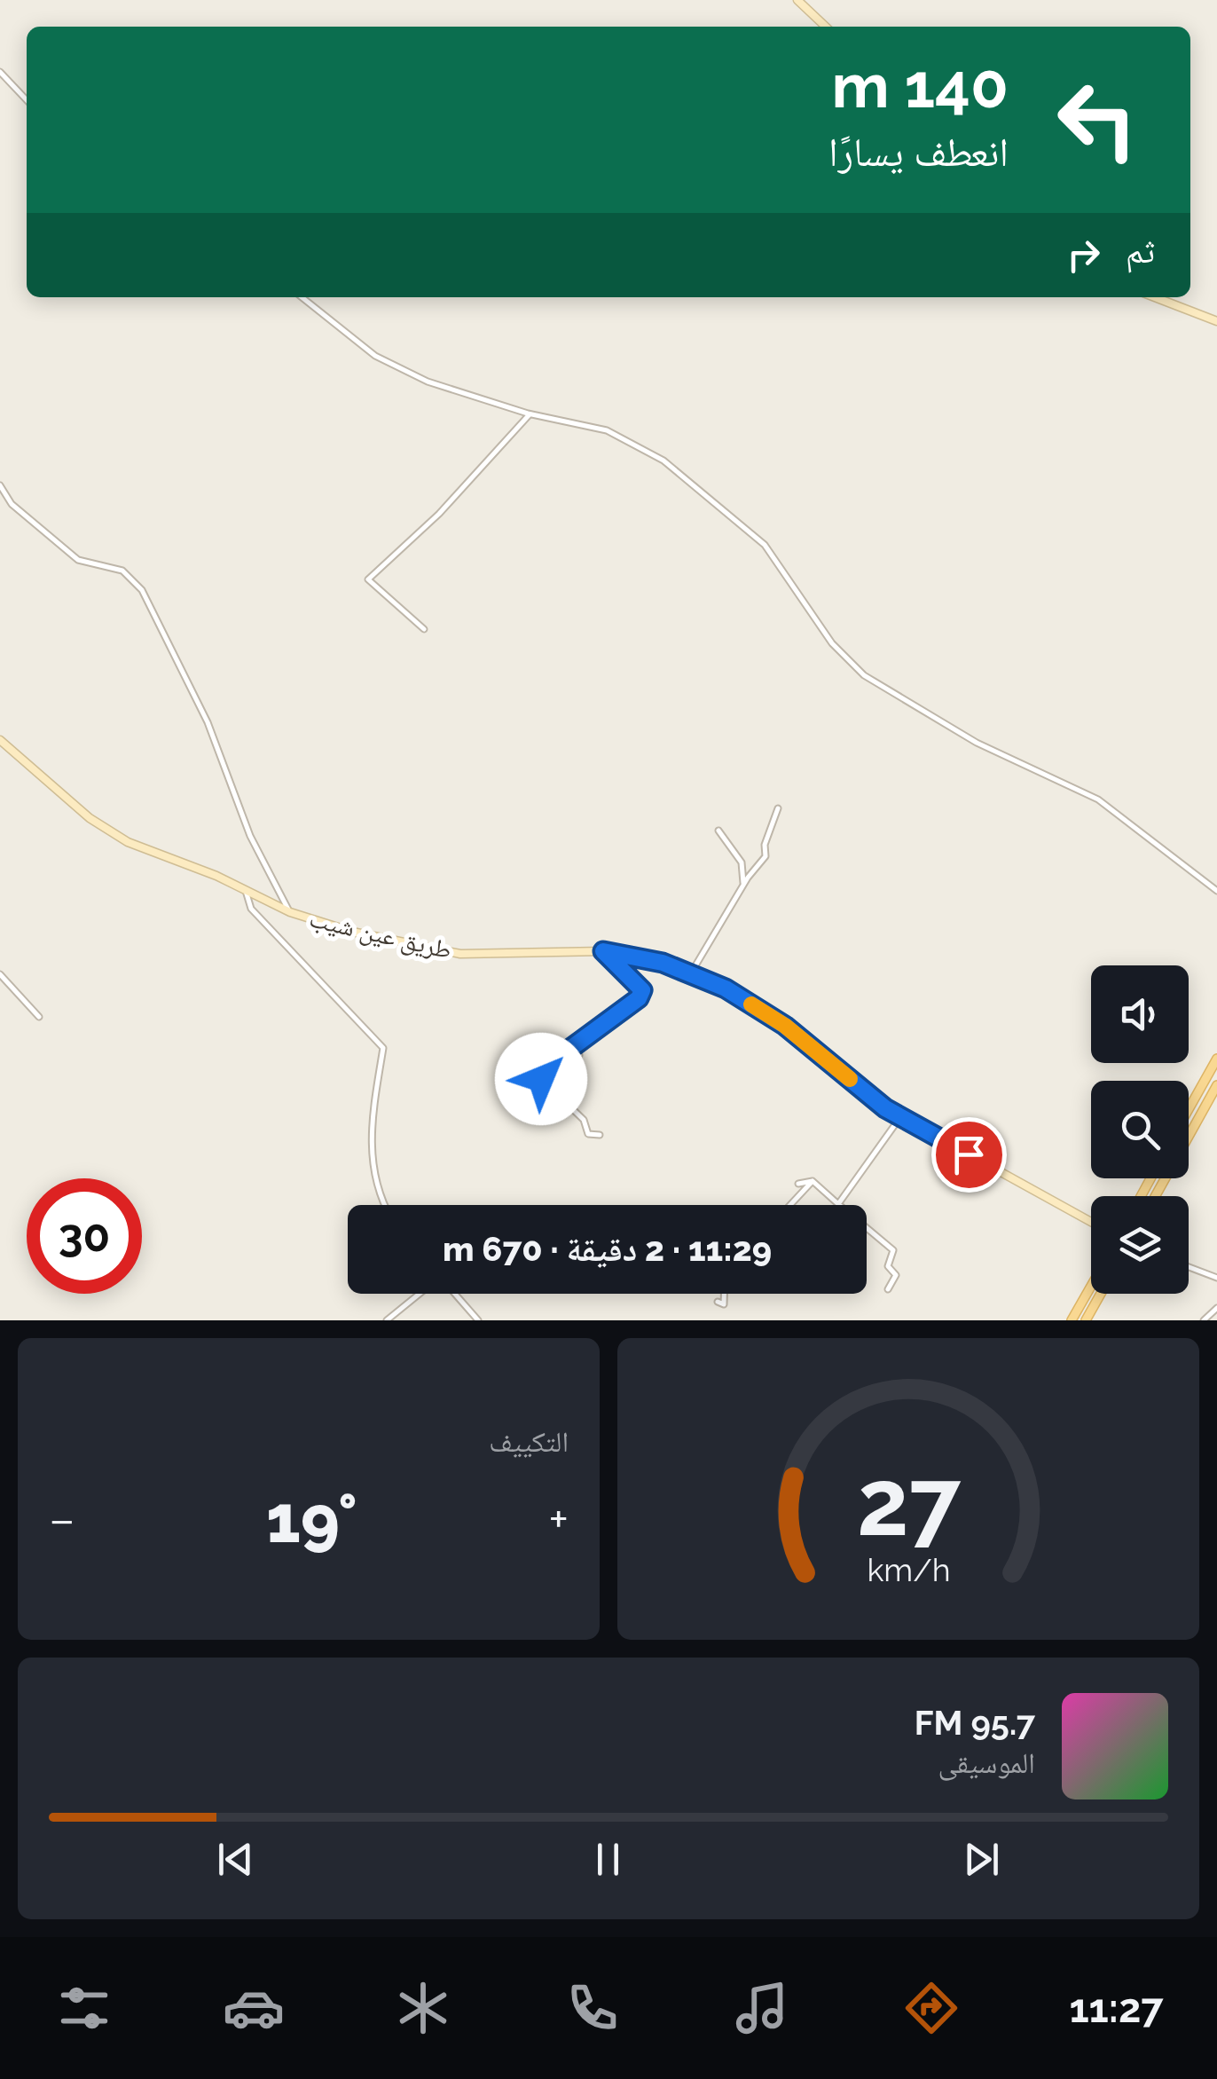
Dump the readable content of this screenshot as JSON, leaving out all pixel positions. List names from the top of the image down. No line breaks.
{"streets":{"main road":["طريق عين شيب"]},"page":{"turn":["140 m","انعطف يسارًا"],"then":"ثم","limit":"30","trip":"11:29 · 2 دقيقة · 670 m","tile":"التكييف","heat":["−","19°","+"],"song":["95.7 FM","الموسيقى"],"tabs":"11:27","gauge":["27","km/h"]}}
